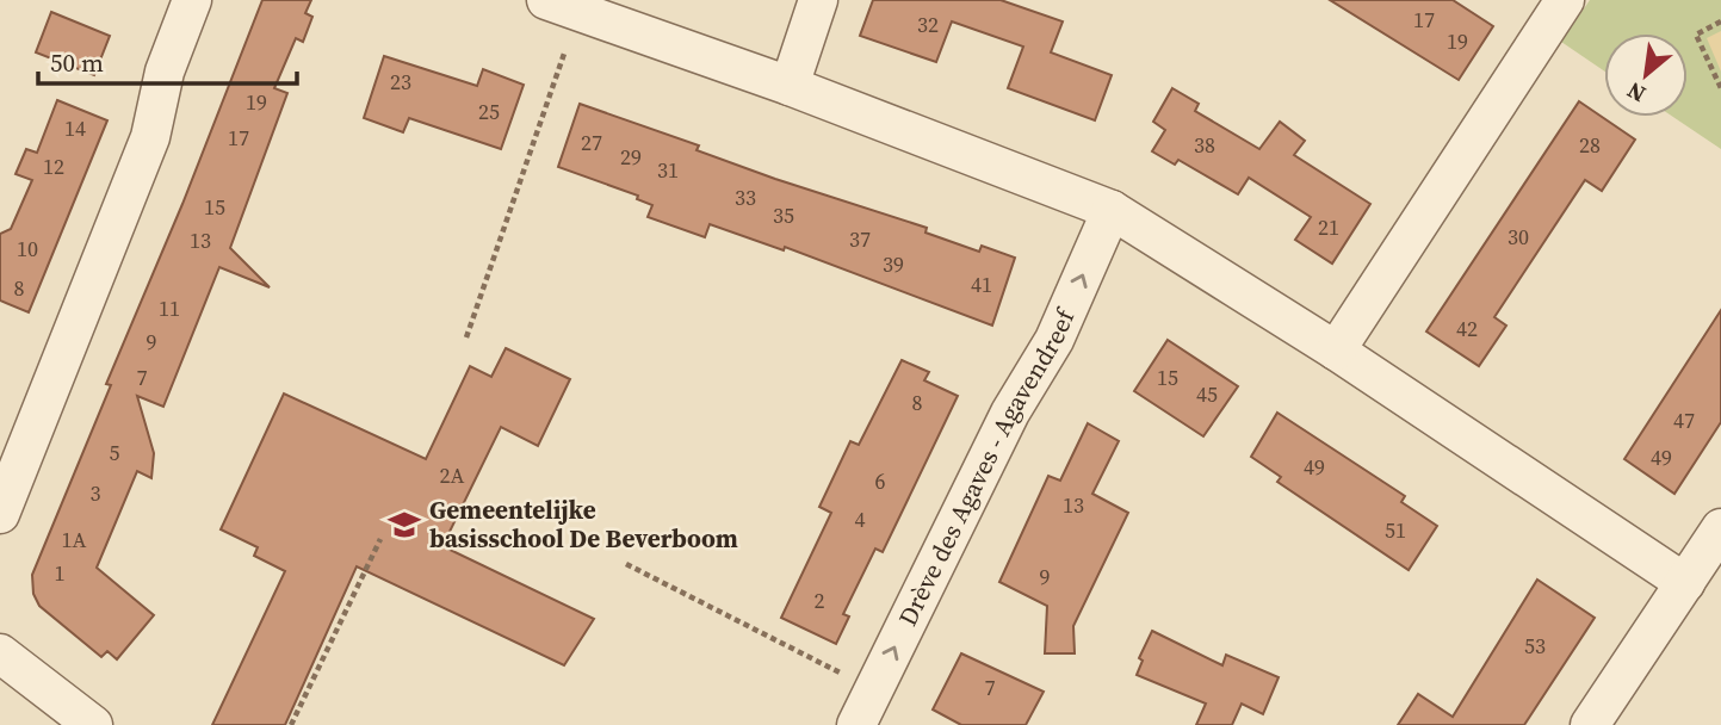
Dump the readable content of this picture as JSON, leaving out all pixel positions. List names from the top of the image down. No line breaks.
{"streets":{"street":["Drève des Agaves - Agavendreef"]},"one_way":["Drève des Agaves - Agavendreef"],"places":{"school or university":["Gemeentelijke basisschool De Beverboom"]},"house_numbers":["17","32","19","23","19","25","14","17","27","38","28","29","12","31","33","15","35","21","30","37","13","10","39","41","8","11","42","9","7","15","45","8","47","5","49","49","2A","6","3","13","4","51","1A","1","9","2","53","7"],"scale_bar":"50 m","north":"bottom left"}
